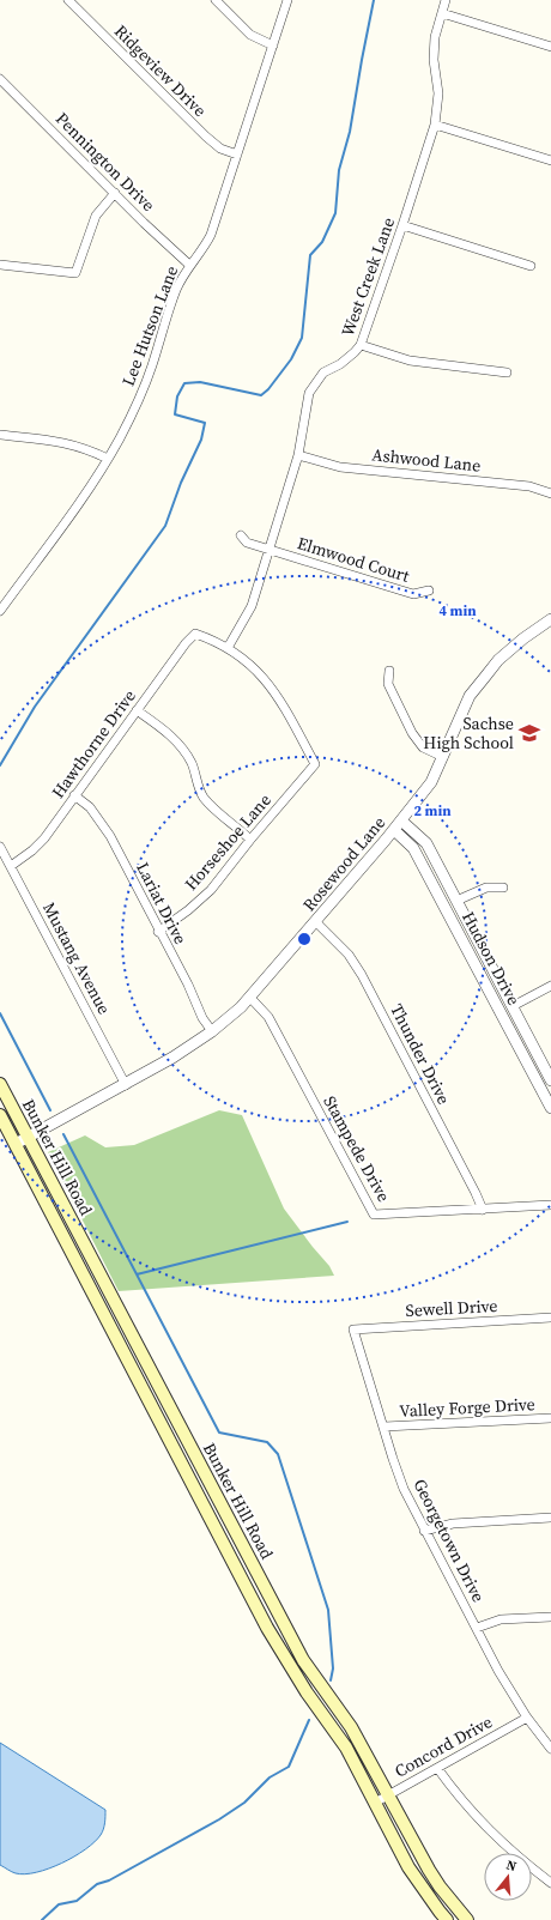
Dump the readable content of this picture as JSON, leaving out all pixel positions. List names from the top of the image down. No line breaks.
{"streets":{"main road":["Bunker Hill Road"],"street":["Ridgeview Drive","Pennington Drive","West Creek Lane","Lee Hutson Lane","Ashwood Lane","Elmwood Court","Hawthorne Drive","Horseshoe Lane","Rosewood Lane","Lariat Drive","Mustang Avenue","Hudson Drive","Thunder Drive","Stampede Drive","Sewell Drive","Valley Forge Drive","Georgetown Drive","Concord Drive"]},"crossings":[["Ridgeview Drive","Lee Hutson Lane"],["Pennington Drive","Lee Hutson Lane"],["West Creek Lane","Ashwood Lane"],["West Creek Lane","Elmwood Court"],["West Creek Lane","Hawthorne Drive"],["West Creek Lane","Horseshoe Lane"],["Hawthorne Drive","Horseshoe Lane"],["Hawthorne Drive","Lariat Drive"],["Hawthorne Drive","Mustang Avenue"],["Horseshoe Lane","Lariat Drive"],["Rosewood Lane","Lariat Drive"],["Rosewood Lane","Mustang Avenue"],["Rosewood Lane","Hudson Drive"],["Rosewood Lane","Thunder Drive"],["Rosewood Lane","Stampede Drive"],["Rosewood Lane","Bunker Hill Road"],["Thunder Drive","Stampede Drive"],["Bunker Hill Road","Concord Drive"],["Sewell Drive","Georgetown Drive"],["Valley Forge Drive","Georgetown Drive"],["Georgetown Drive","Concord Drive"]],"places":{"school or university":["Sachse High School"]},"north":"top","rings":["4 min","2 min"]}
